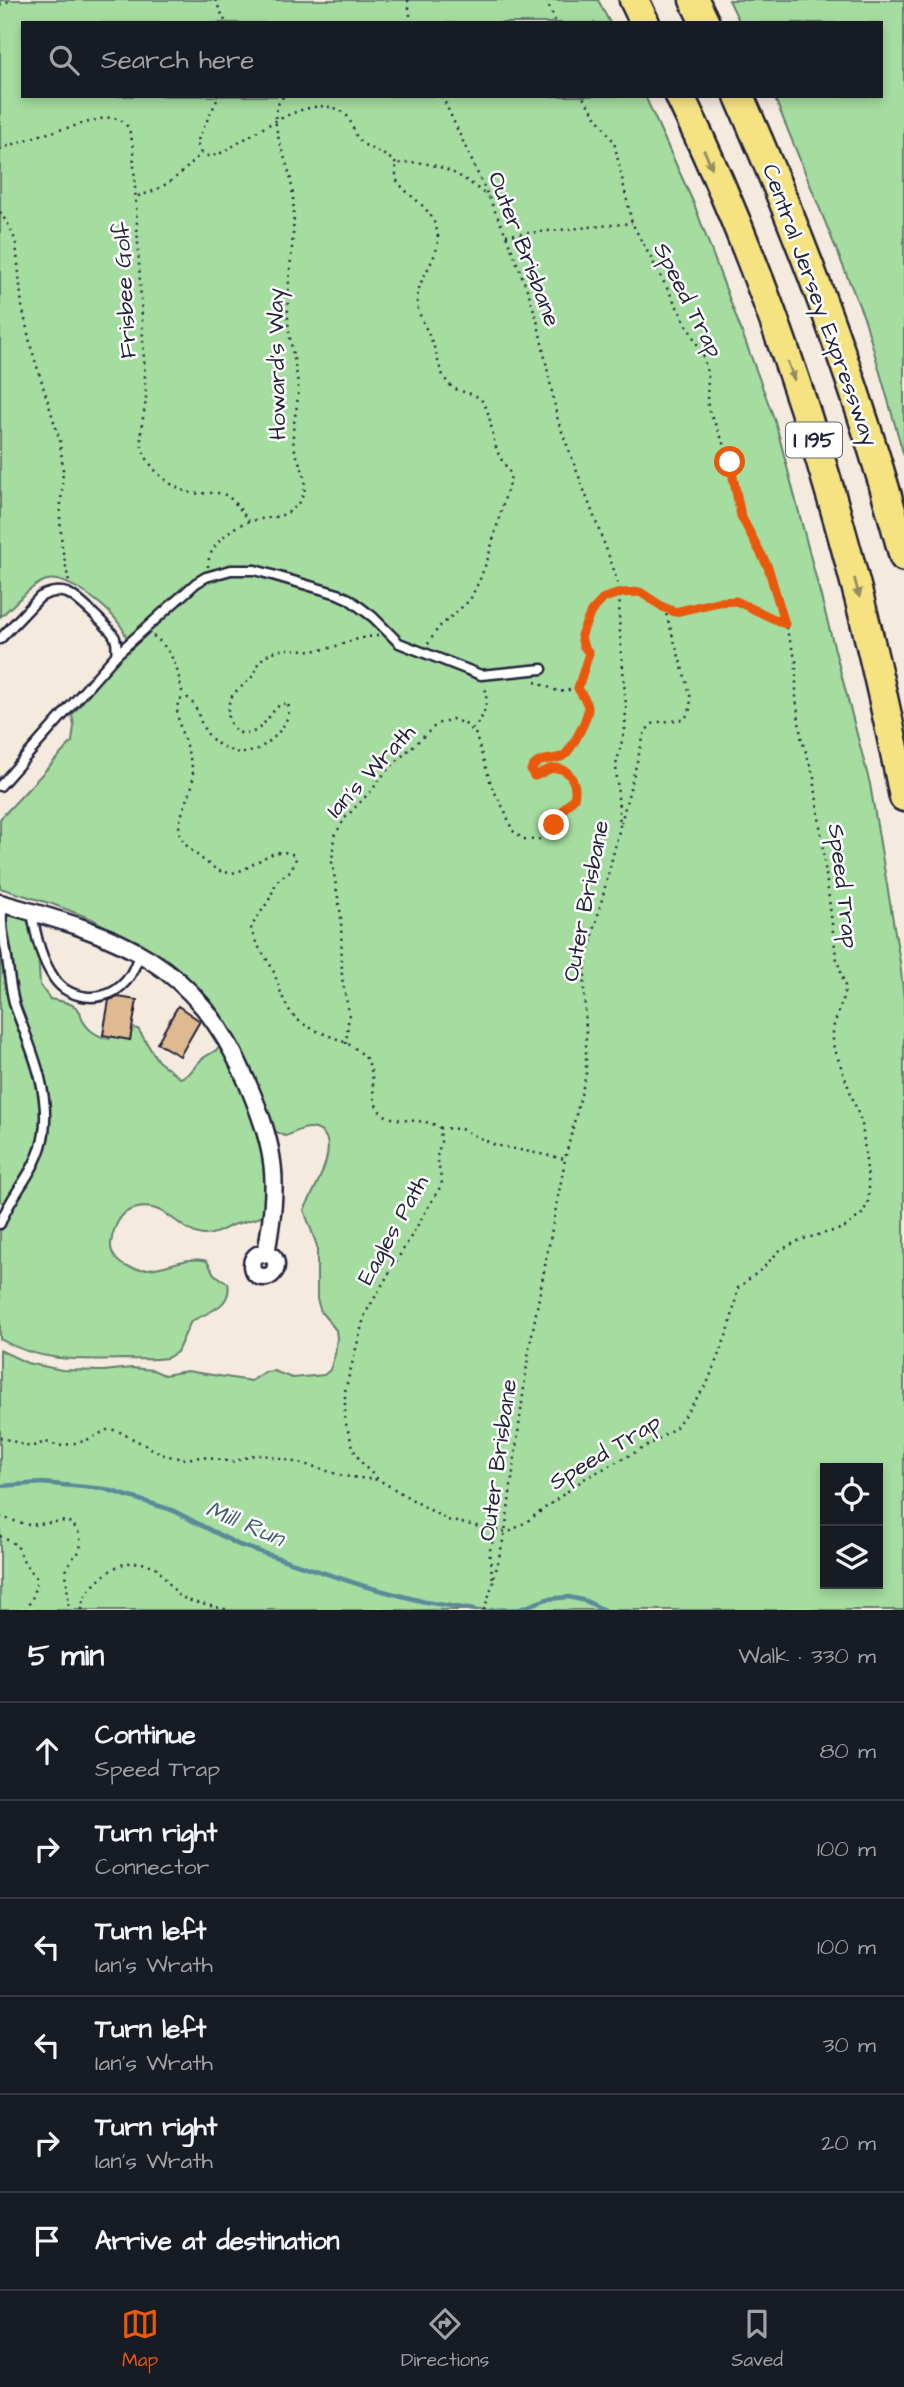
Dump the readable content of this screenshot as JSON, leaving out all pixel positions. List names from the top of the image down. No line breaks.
{"streets":{"highway":["Central Jersey Expressway","I 195"],"path":["Outer Brisbane","Frisbee Golf","Speed Trap","Howard's Way","Ian's Wrath","Eagles Path"]},"crossings":[["Outer Brisbane","Speed Trap"],["Outer Brisbane","Eagles Path"],["Frisbee Golf","Howard's Way"],["Speed Trap","Eagles Path"]],"water":["Mill Run"],"page":{"search":"Search here","heading":["5 min","Walk · 330 m"],"list":[["Continue","Speed Trap","80 m"],["Turn right","Connector","100 m"],["Turn left","Ian's Wrath","100 m"],["Turn left","Ian's Wrath","30 m"],["Turn right","Ian's Wrath","20 m"],"Arrive at destination"],"nav":["Map","Directions","Saved"]}}
